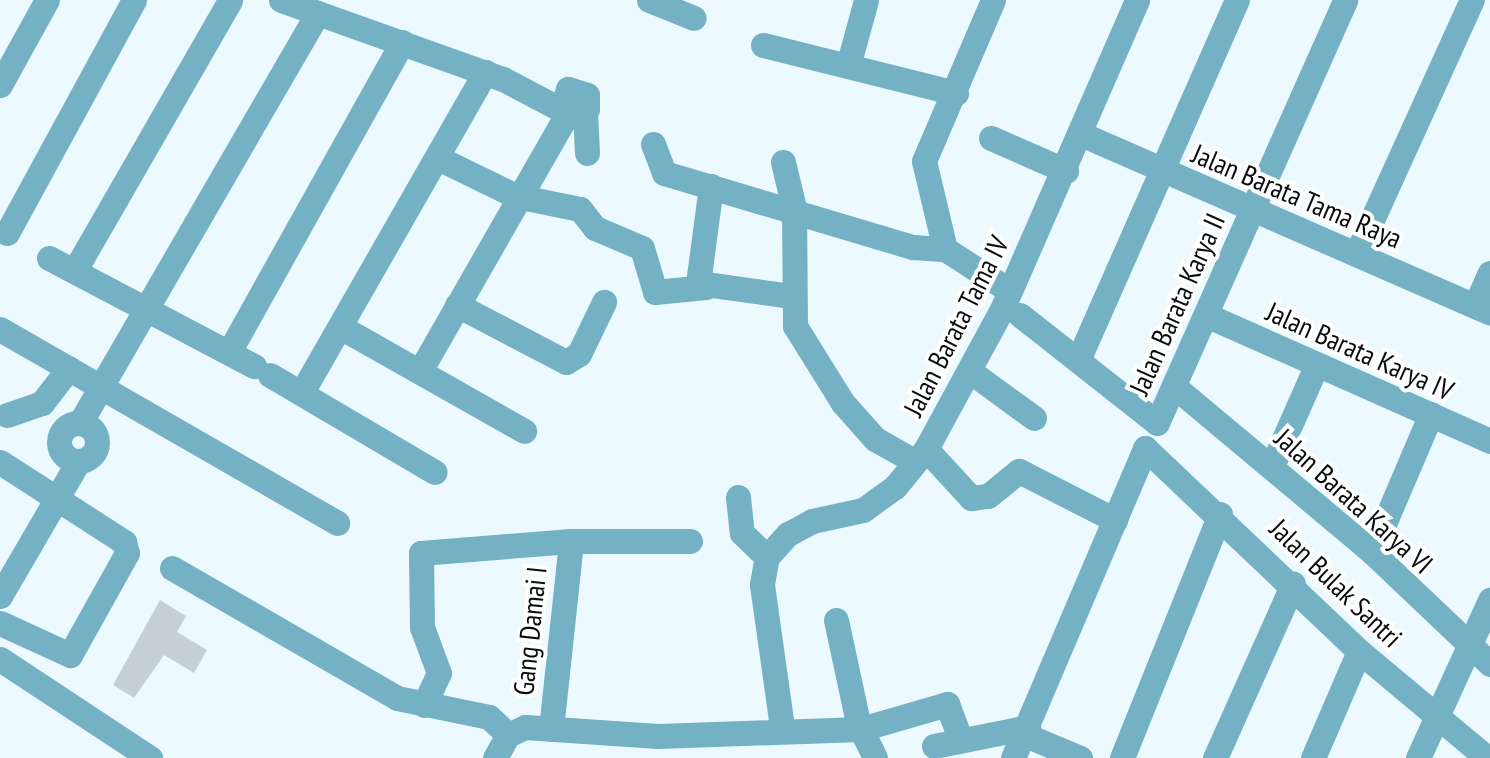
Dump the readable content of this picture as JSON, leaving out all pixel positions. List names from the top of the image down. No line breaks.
{"streets":{"street":["Jalan Barata Tama Raya","Jalan Barata Karya II","Jalan Barata Tama IV","Jalan Barata Karya IV","Jalan Barata Karya VI","Jalan Bulak Santri","Gang Damai I"]},"crossings":[["Jalan Barata Tama Raya","Jalan Barata Karya II"],["Jalan Barata Tama Raya","Jalan Barata Tama IV"],["Jalan Barata Karya II","Jalan Barata Karya IV"],["Jalan Barata Karya II","Jalan Barata Karya VI"]]}
